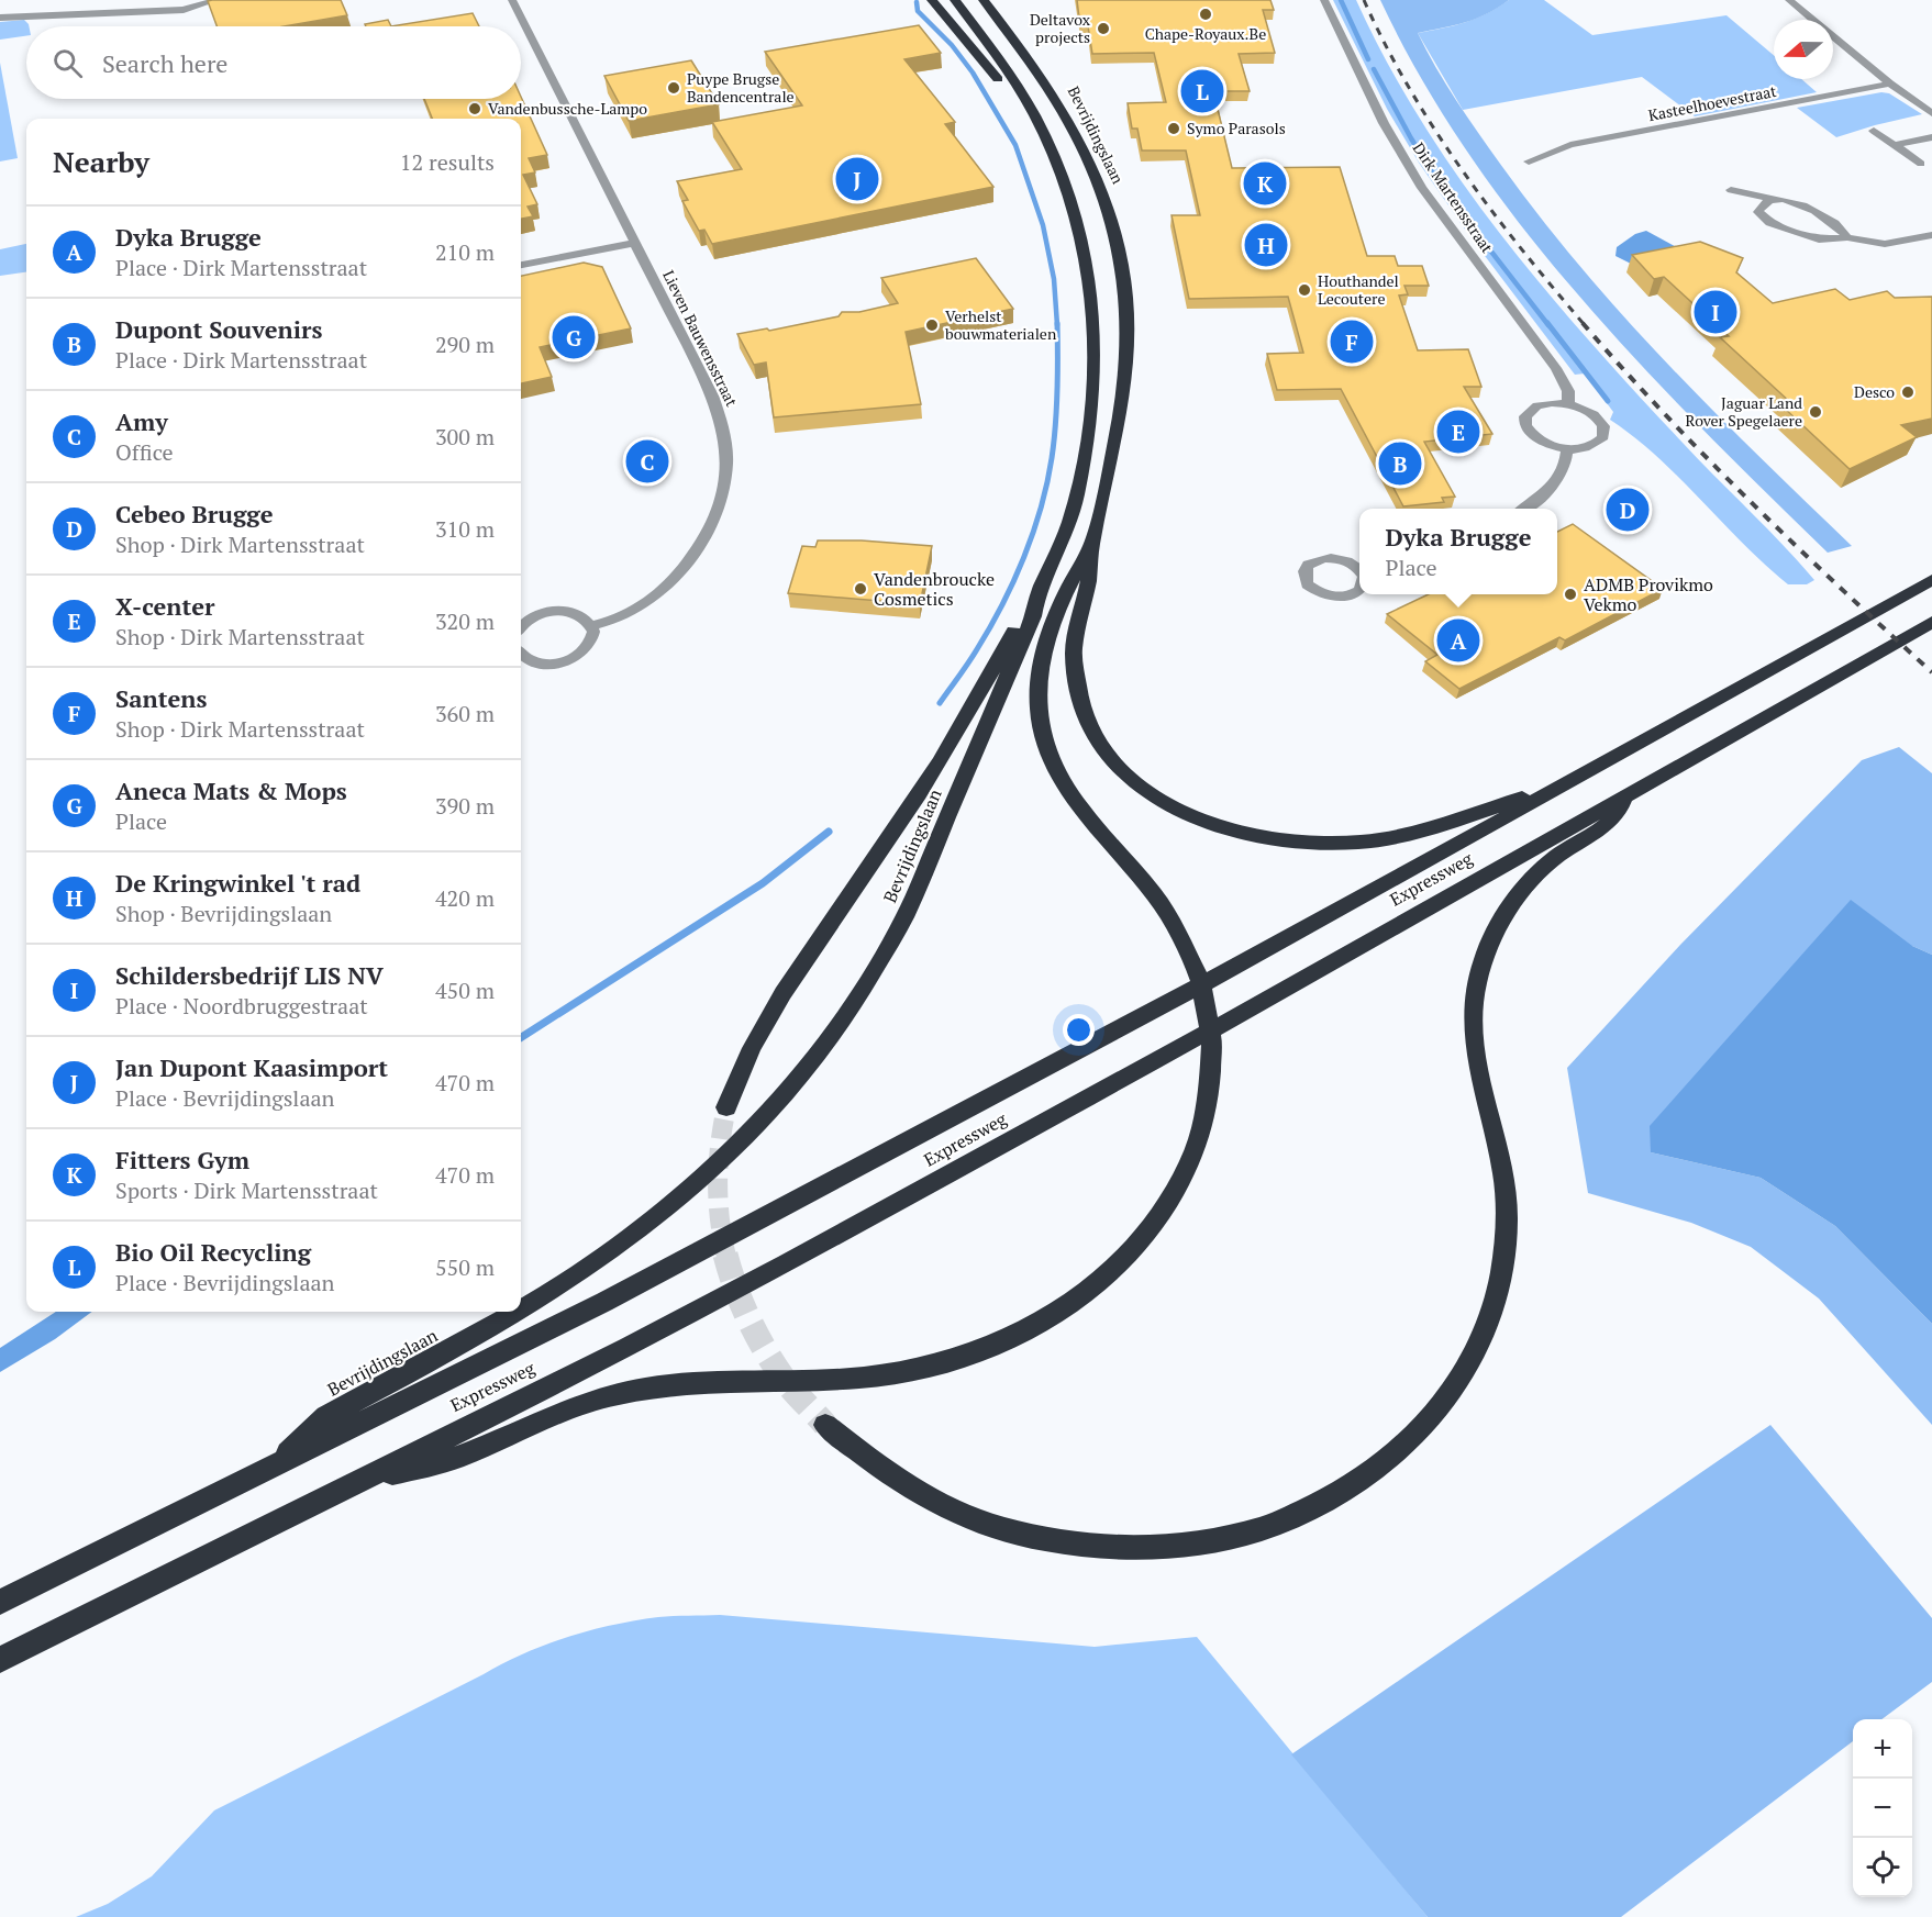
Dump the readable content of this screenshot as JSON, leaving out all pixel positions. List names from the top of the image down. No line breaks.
{"streets":{"highway":["Bevrijdingslaan","Expressweg"],"street":["Kasteelhoevestraat","Dirk Martensstraat","Lieven Bauwensstraat"]},"crossings":[["Bevrijdingslaan","Expressweg"]],"places":["Chape-Royaux.Be","Deltavox projects","Puype Brugse Bandencentrale","Vandenbussche-Lampo","Symo Parasols","Houthandel Lecoutere","Verhelst bouwmaterialen","Desco","Jaguar Land Rover Spegelaere","Vandenbroucke Cosmetics","ADMB Provikmo Vekmo"],"north":"left","page":{"search":"Search here","pins":["L","J","K","H","I","G","F","E","C","B","D","A"],"heading":["Nearby","12 results"],"list":[{"mark":"A","name":"Dyka Brugge","note":"Place · Dirk Martensstraat","value":"210 m"},{"mark":"B","name":"Dupont Souvenirs","note":"Place · Dirk Martensstraat","value":"290 m"},{"mark":"C","name":"Amy","note":"Office","value":"300 m"},{"mark":"D","name":"Cebeo Brugge","note":"Shop · Dirk Martensstraat","value":"310 m"},{"mark":"E","name":"X-center","note":"Shop · Dirk Martensstraat","value":"320 m"},{"mark":"F","name":"Santens","note":"Shop · Dirk Martensstraat","value":"360 m"},{"mark":"G","name":"Aneca Mats & Mops","note":"Place","value":"390 m"},{"mark":"H","name":"De Kringwinkel 't rad","note":"Shop · Bevrijdingslaan","value":"420 m"},{"mark":"I","name":"Schildersbedrijf LIS NV","note":"Place · Noordbruggestraat","value":"450 m"},{"mark":"J","name":"Jan Dupont Kaasimport","note":"Place · Bevrijdingslaan","value":"470 m"},{"mark":"K","name":"Fitters Gym","note":"Sports · Dirk Martensstraat","value":"470 m"},{"mark":"L","name":"Bio Oil Recycling","note":"Place · Bevrijdingslaan","value":"550 m"}],"popup":["Dyka Brugge","Place"],"map_buttons":["+","−"]}}
